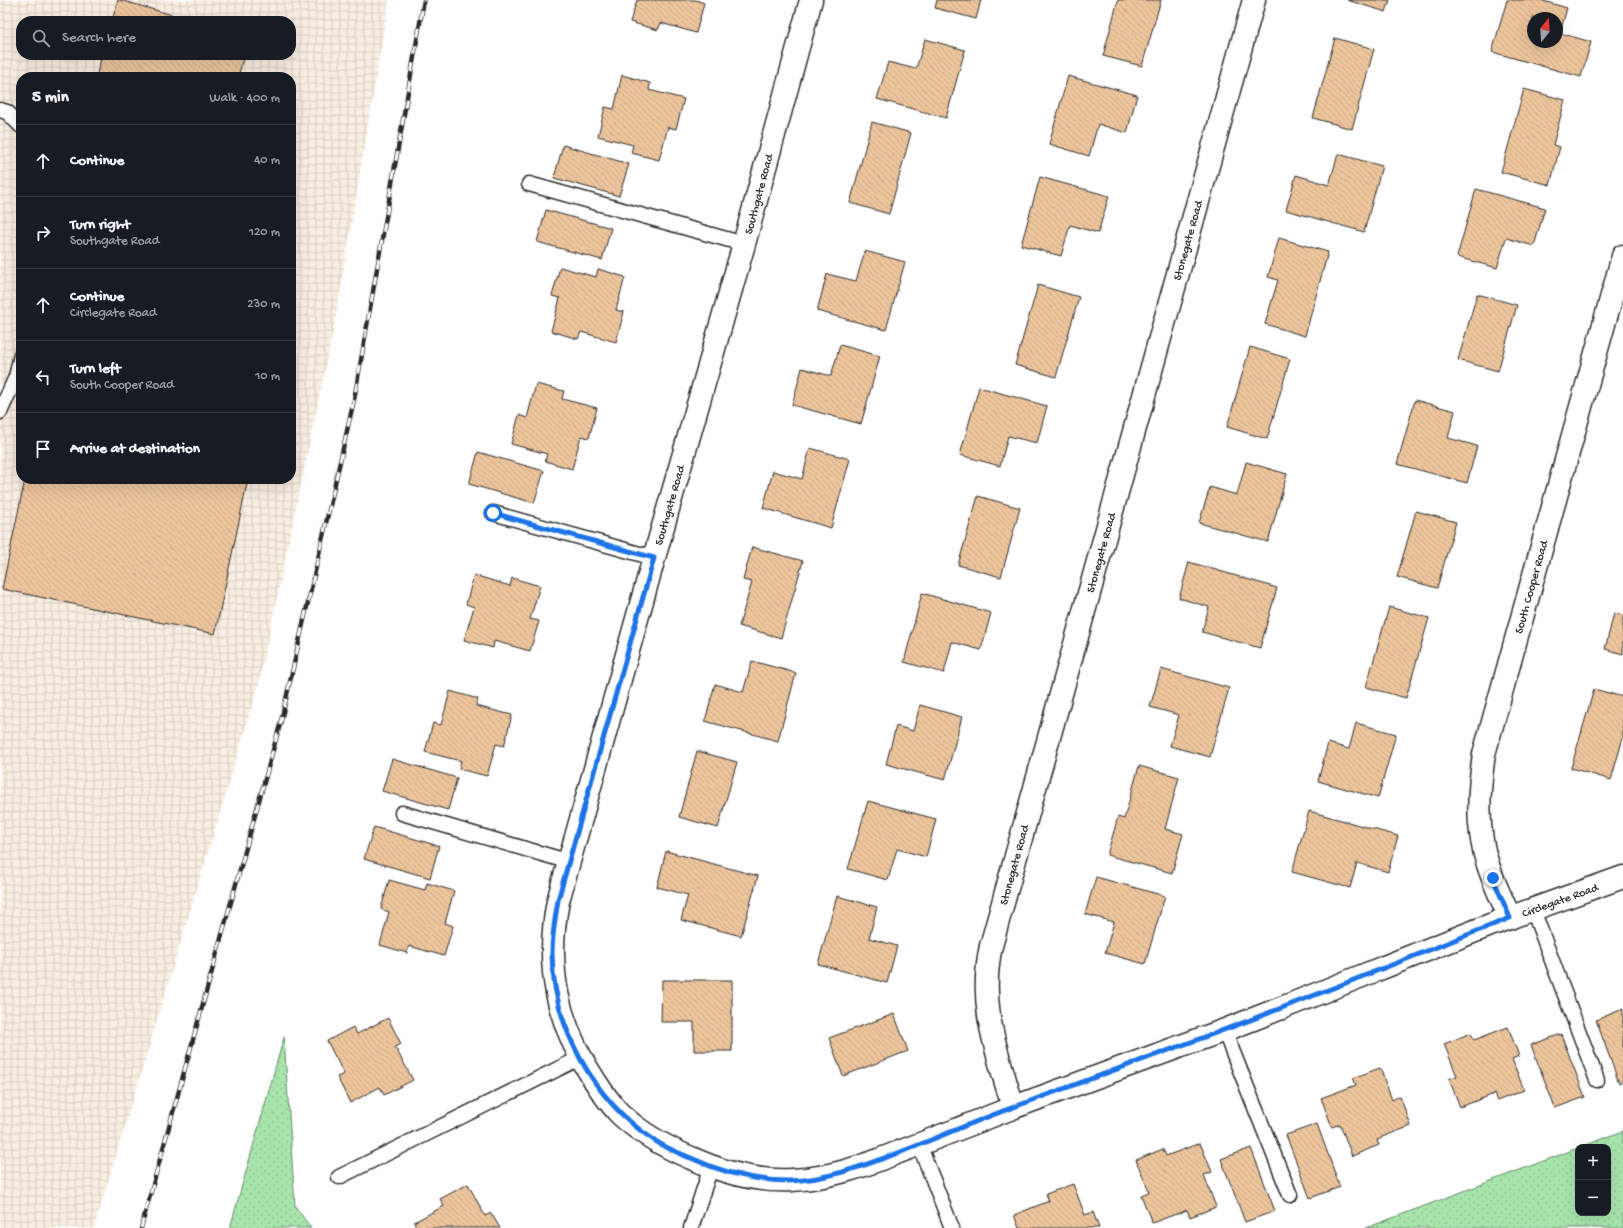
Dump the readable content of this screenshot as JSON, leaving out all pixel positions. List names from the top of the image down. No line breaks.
{"streets":{"street":["Southgate Road","Stonegate Road","South Cooper Road","Circlegate Road"]},"crossings":[["Southgate Road","Circlegate Road"],["Stonegate Road","Circlegate Road"],["South Cooper Road","Circlegate Road"]],"north":"top","page":{"search":"Search here","heading":["5 min","Walk · 400 m"],"list":[["Continue","40 m"],["Turn right","Southgate Road","120 m"],["Continue","Circlegate Road","230 m"],["Turn left","South Cooper Road","10 m"],"Arrive at destination"],"map_buttons":["+","−"]}}
